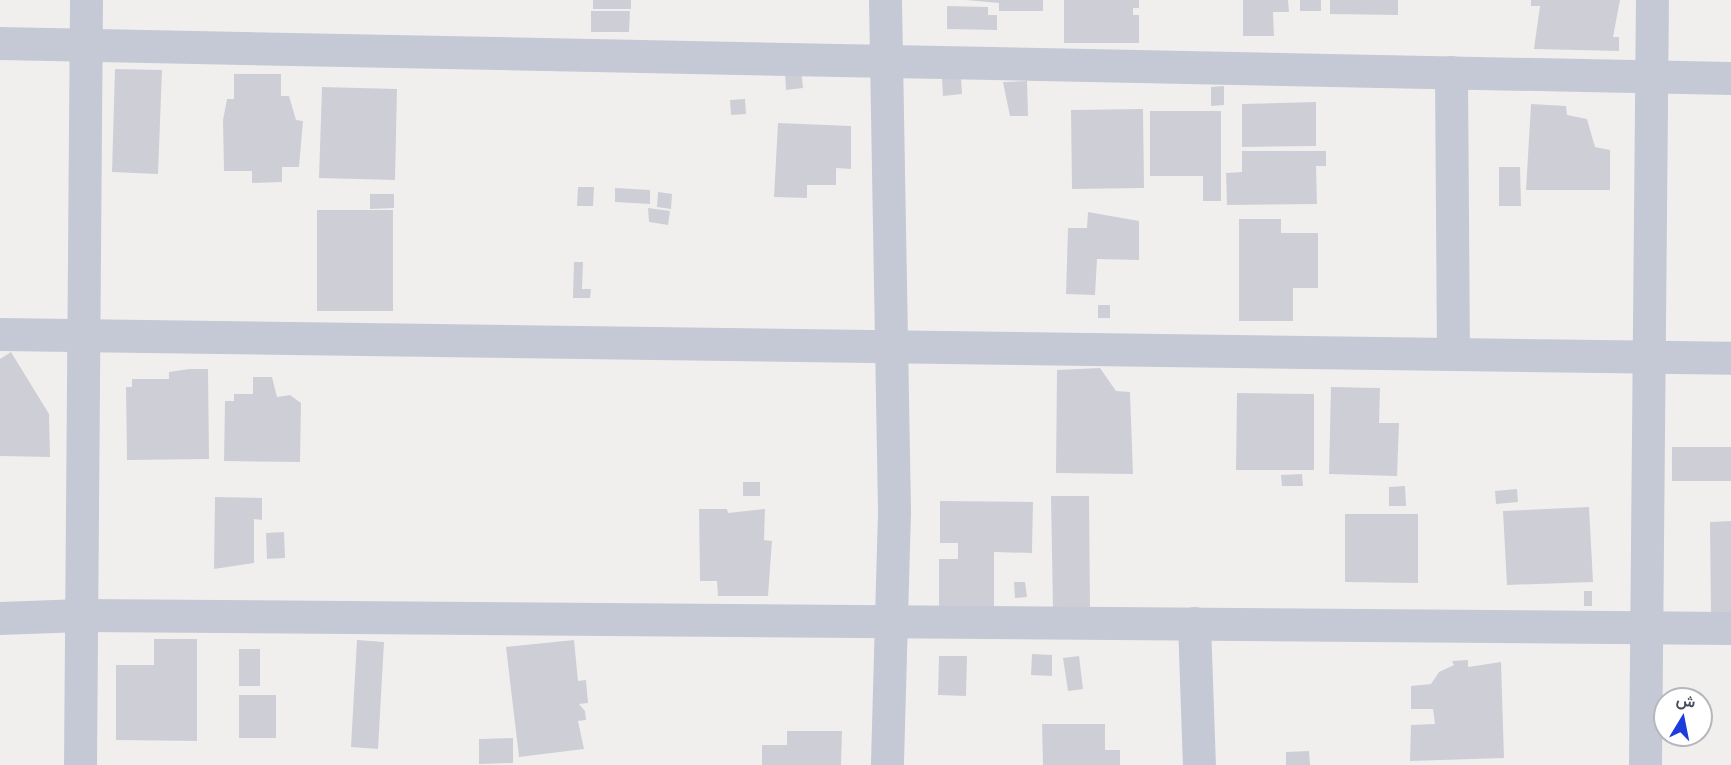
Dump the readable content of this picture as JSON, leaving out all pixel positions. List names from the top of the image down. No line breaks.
{"north":"top"}
